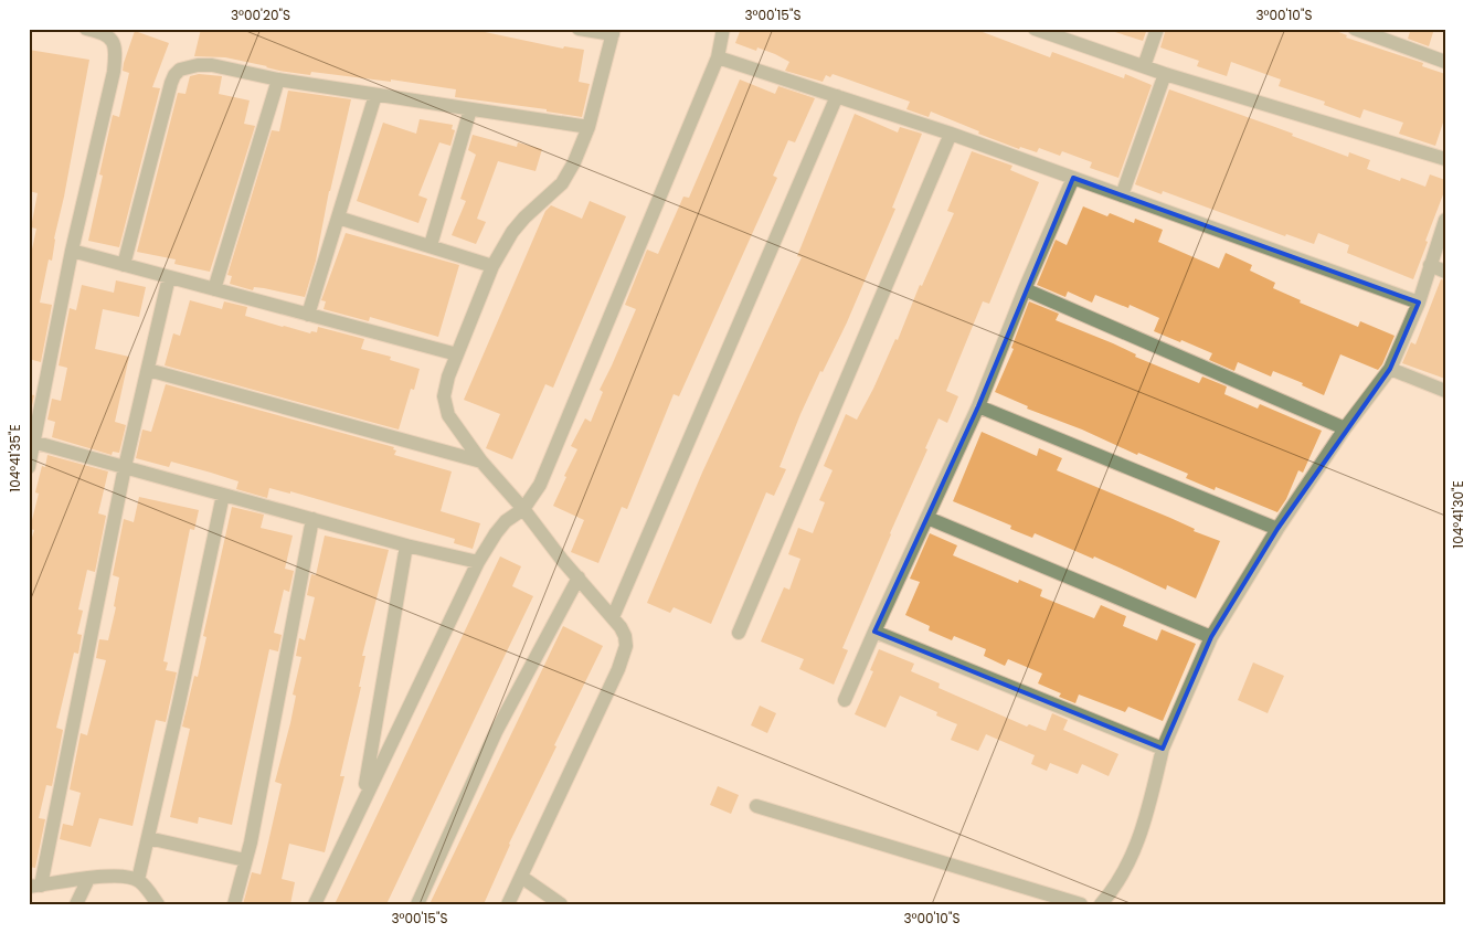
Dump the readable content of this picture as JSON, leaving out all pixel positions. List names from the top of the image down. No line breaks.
{"coordinates":["3°00'20\"S","3°00'15\"S","3°00'10\"S","104°41'35\"E","104°41'30\"E"]}
